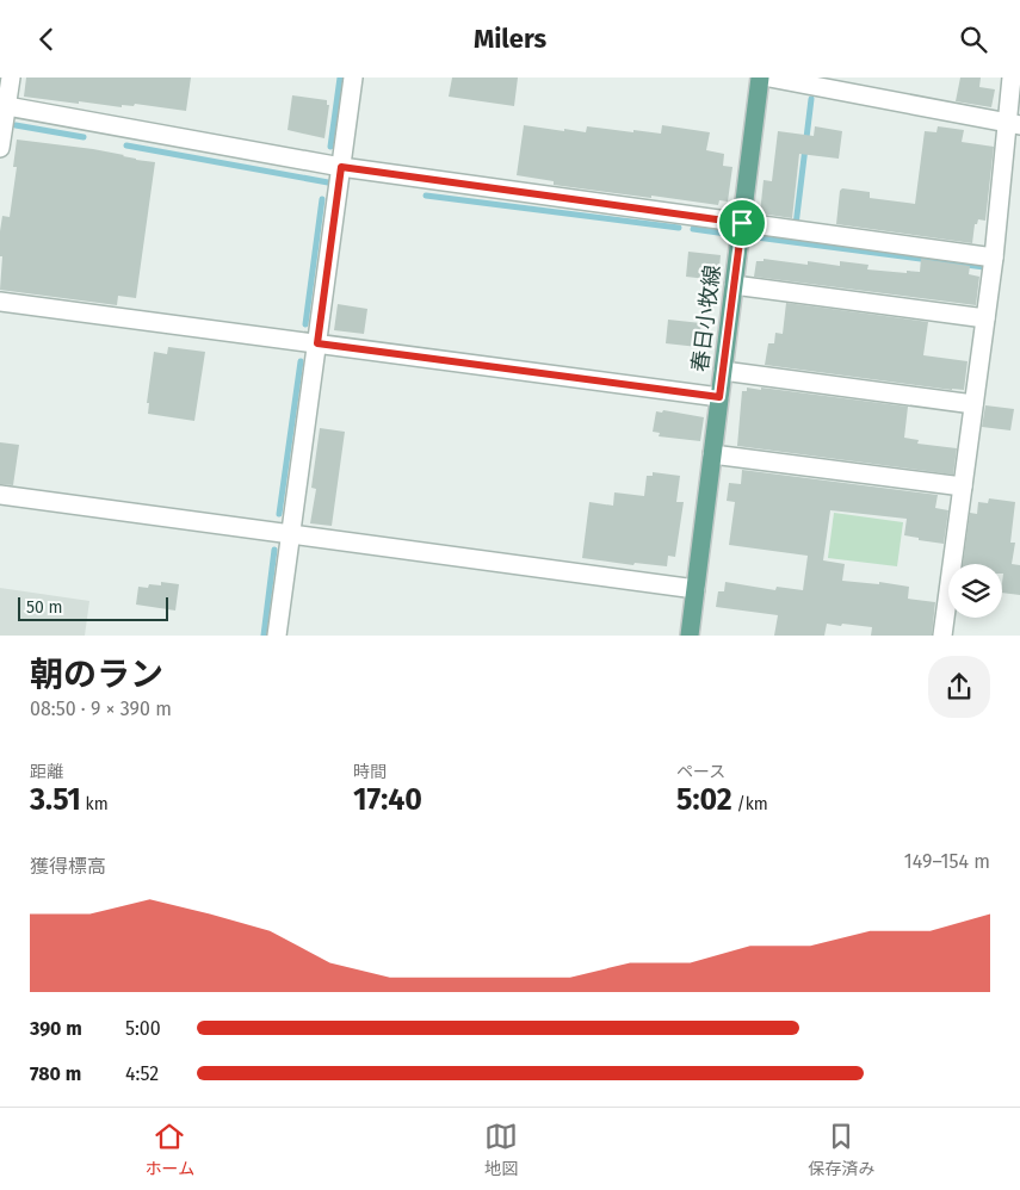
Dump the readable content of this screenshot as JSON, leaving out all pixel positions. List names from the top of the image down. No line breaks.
{"streets":{"main road":["春日小牧線"]},"scale_bar":"50 m","page":{"header":"Milers","scale":"50 m","heading":["朝のラン","08:50 · 9 × 390 m"],"stats":[["距離","3.51 km"],["時間","17:40"],["ペース","5:02 /km"]],"chart":["獲得標高","149–154 m"],"list":[{"name":"390 m","note":"5:00"},{"name":"780 m","note":"4:52"}],"tabs":["ホーム","地図","保存済み"]}}
